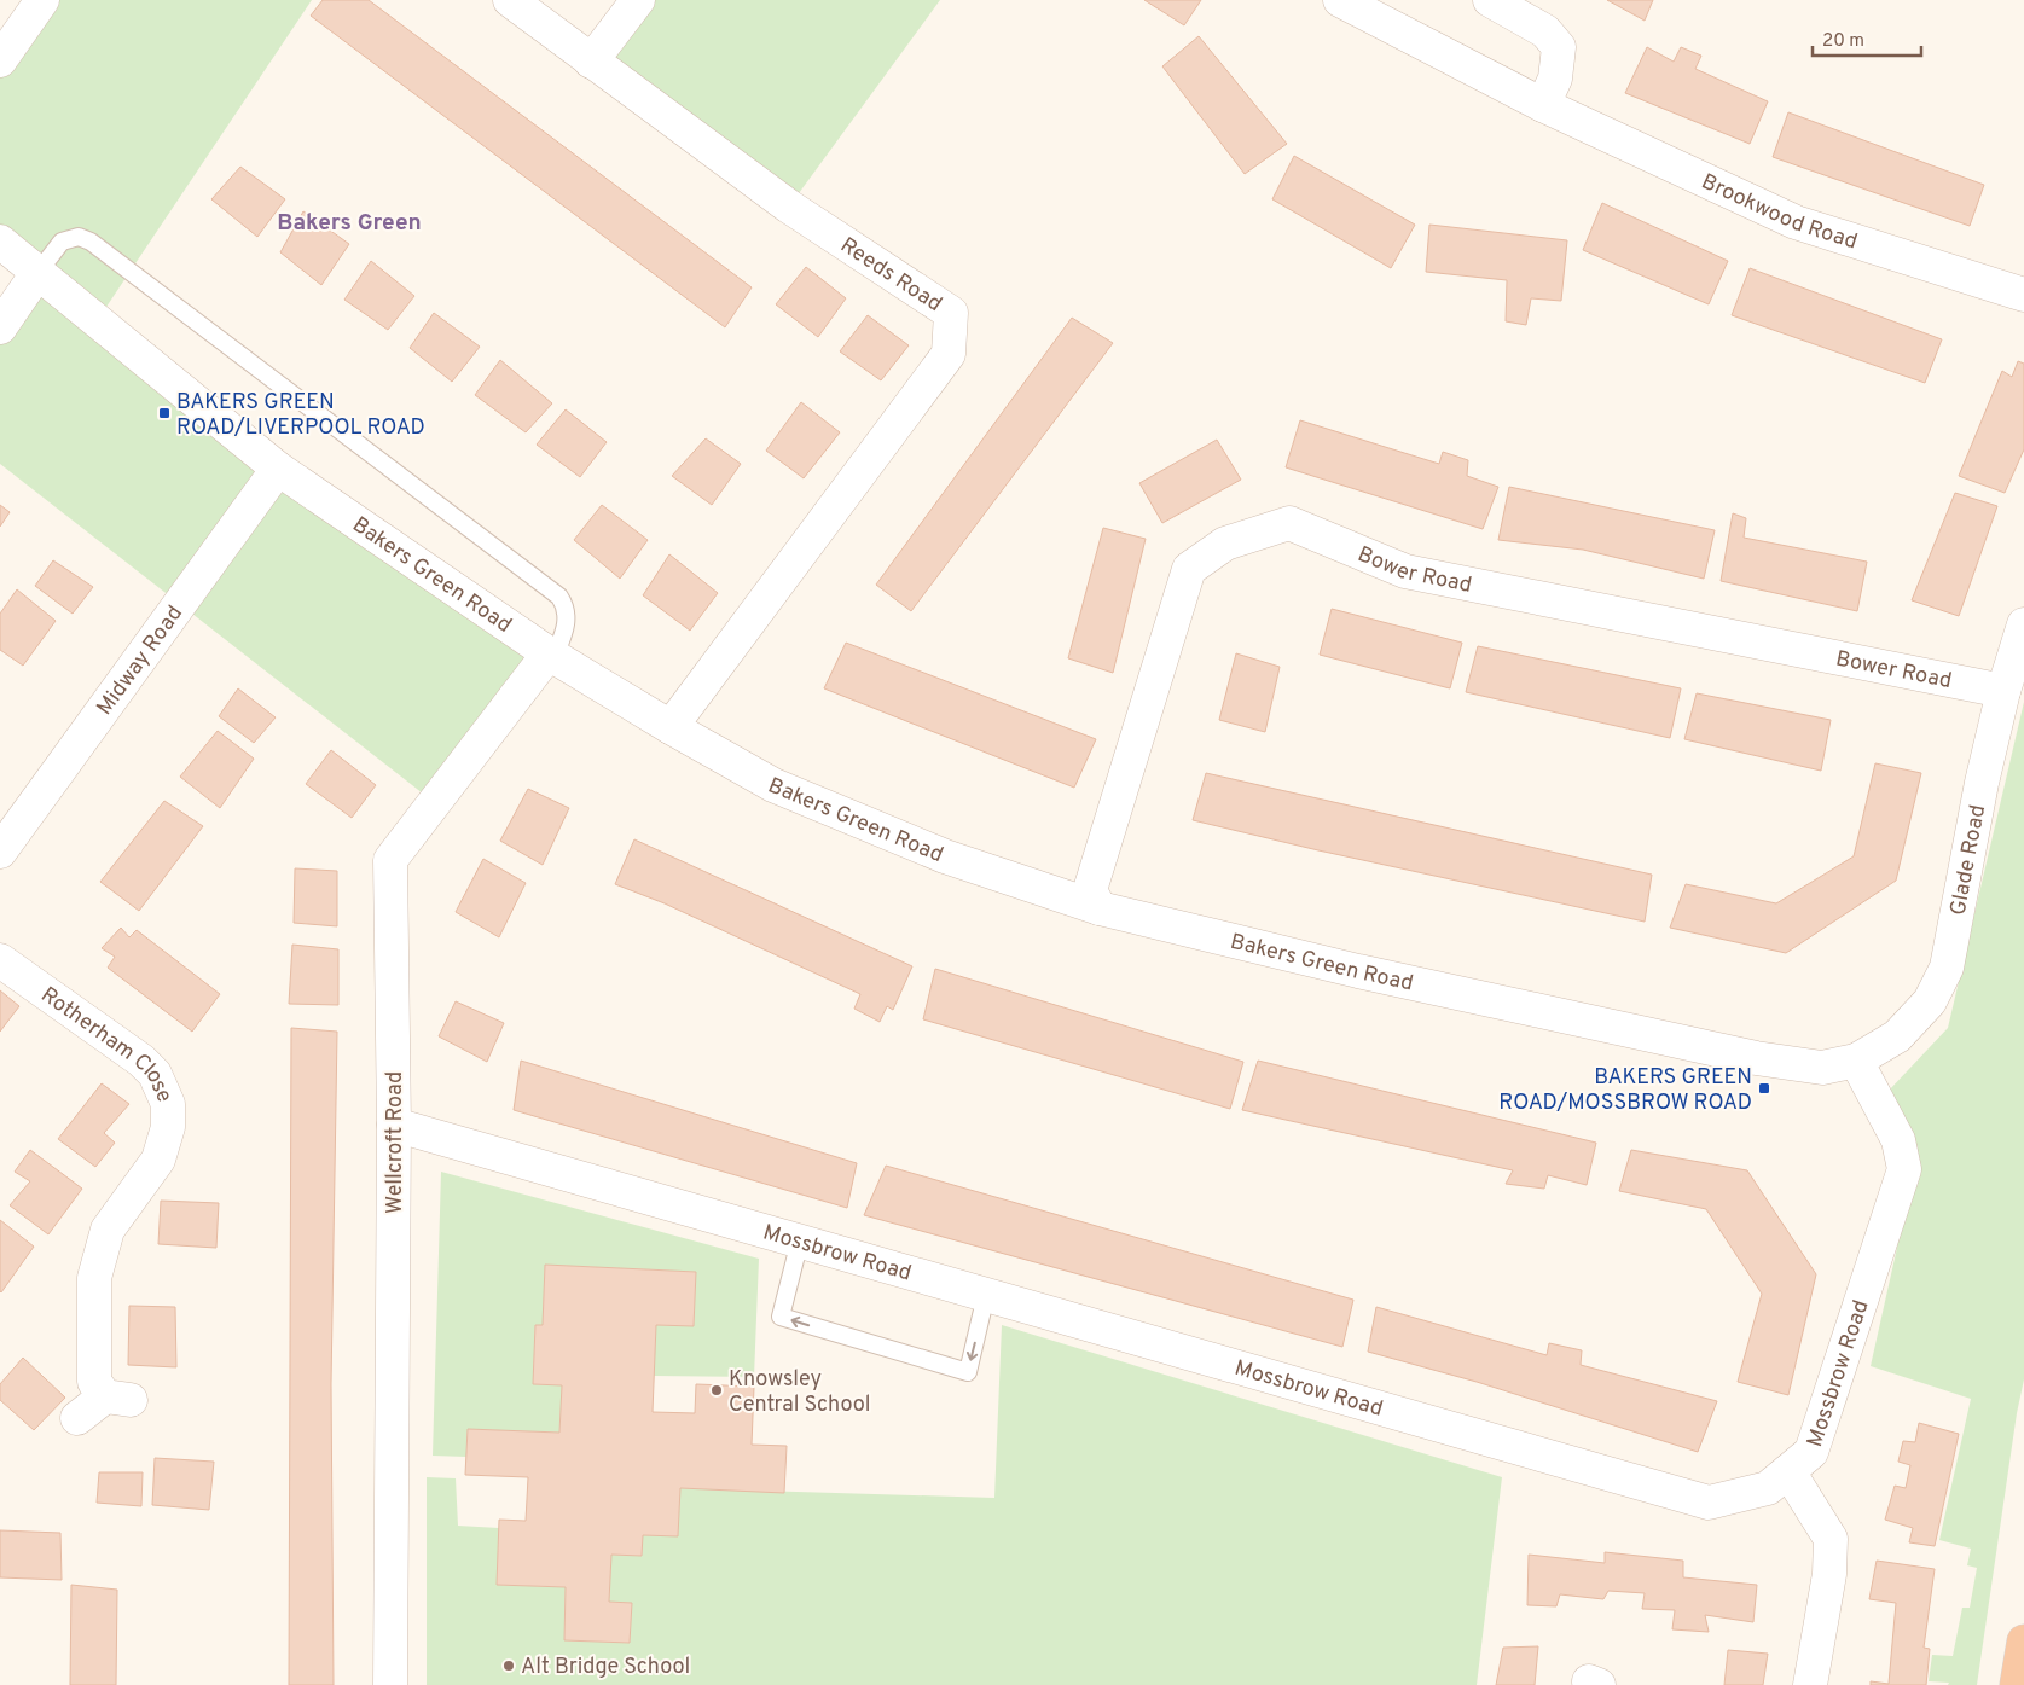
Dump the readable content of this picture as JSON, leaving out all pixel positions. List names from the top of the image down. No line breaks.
{"streets":{"street":["Brookwood Road","Reeds Road","Bower Road","Bakers Green Road","Midway Road","Glade Road","Rotherham Close","Wellcroft Road","Mossbrow Road"]},"crossings":[["Reeds Road","Bakers Green Road"],["Bower Road","Bakers Green Road"],["Bower Road","Glade Road"],["Bakers Green Road","Midway Road"],["Bakers Green Road","Glade Road"],["Bakers Green Road","Wellcroft Road"],["Bakers Green Road","Mossbrow Road"],["Glade Road","Mossbrow Road"],["Wellcroft Road","Mossbrow Road"]],"districts":["Bakers Green"],"places":{"transit":["BAKERS GREEN ROAD/LIVERPOOL ROAD","BAKERS GREEN ROAD/MOSSBROW ROAD"],"other":["Knowsley Central School","Alt Bridge School"]},"scale_bar":"20 m"}
